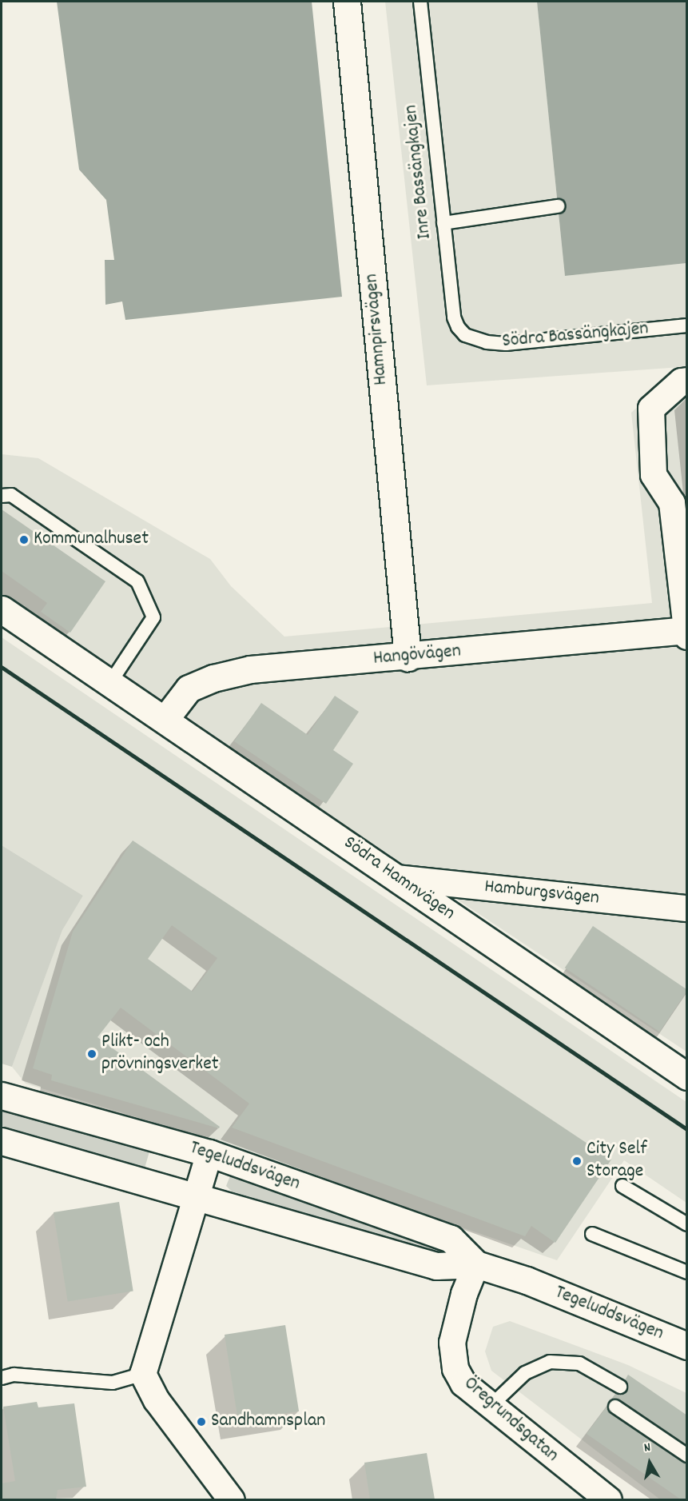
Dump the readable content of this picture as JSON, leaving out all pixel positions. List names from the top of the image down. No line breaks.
{"streets":{"main road":["Hamnpirsvägen","Hangövägen","Södra Hamnvägen","Tegeluddsvägen"],"street":["Hamburgsvägen","Öregrundsgatan"],"lane":["Inre Bassängkajen","Södra Bassängkajen"]},"crossings":[["Inre Bassängkajen","Södra Bassängkajen"],["Hamnpirsvägen","Hangövägen"],["Hangövägen","Södra Hamnvägen"],["Södra Hamnvägen","Hamburgsvägen"],["Tegeluddsvägen","Öregrundsgatan"]],"places":["Kommunalhuset","Plikt- och prövningsverket","City Self Storage","Sandhamnsplan"],"north":"top"}
